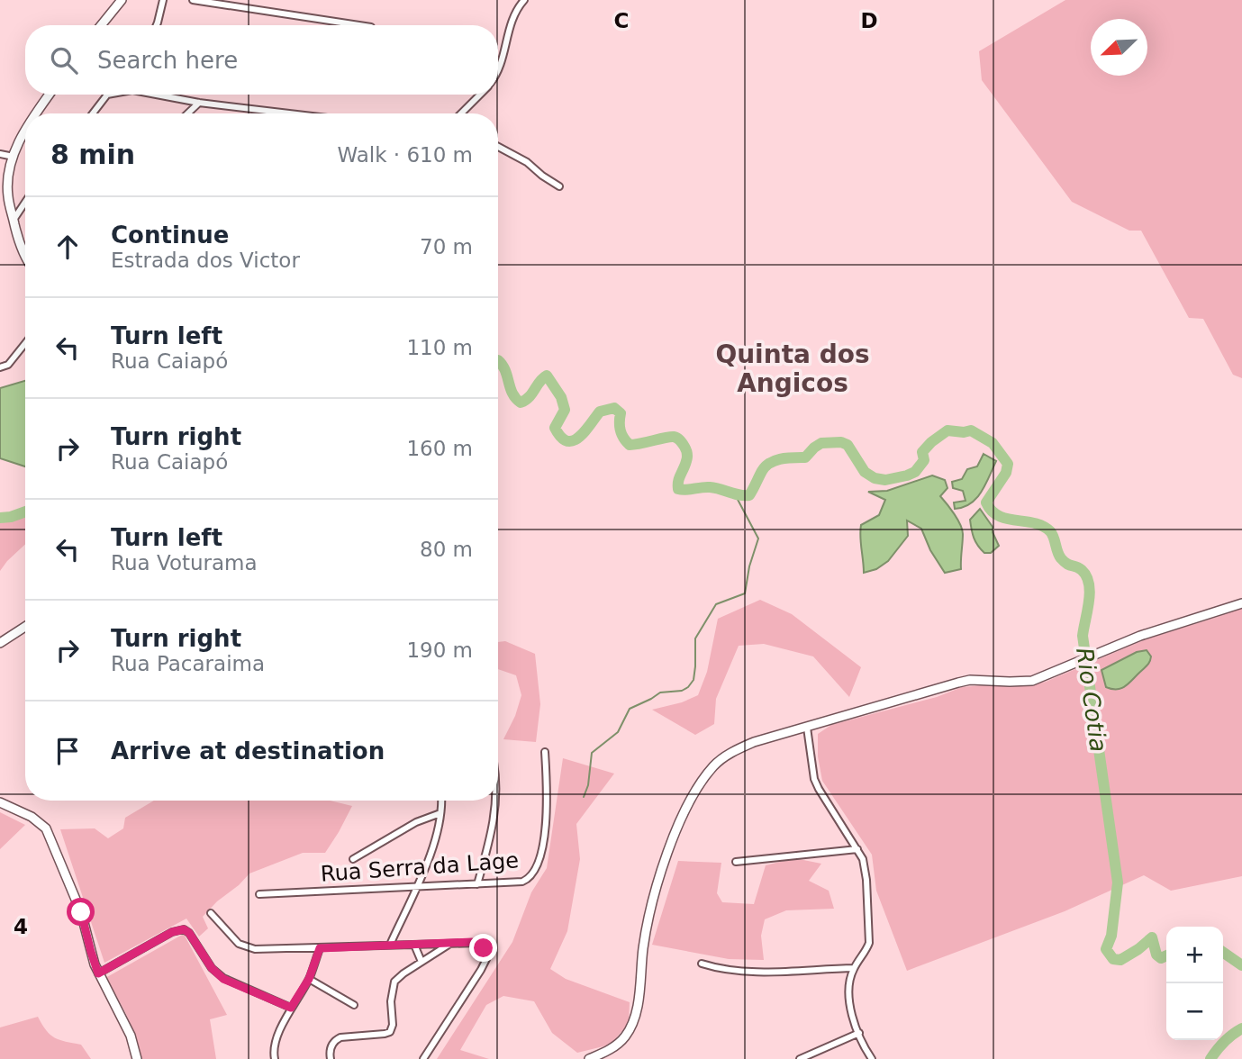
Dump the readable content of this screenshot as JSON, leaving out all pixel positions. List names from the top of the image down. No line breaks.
{"streets":{"street":["Rua Serra da Lage"]},"districts":["Quinta dos Angicos"],"water":["Rio Cotia"],"north":"bottom left","page":{"search":"Search here","heading":["8 min","Walk · 610 m"],"list":[["Continue","Estrada dos Victor","70 m"],["Turn left","Rua Caiapó","110 m"],["Turn right","Rua Caiapó","160 m"],["Turn left","Rua Voturama","80 m"],["Turn right","Rua Pacaraima","190 m"],"Arrive at destination"],"map_buttons":["+","−"]},"grid":{"columns":["C","D"],"rows":["4"]}}
